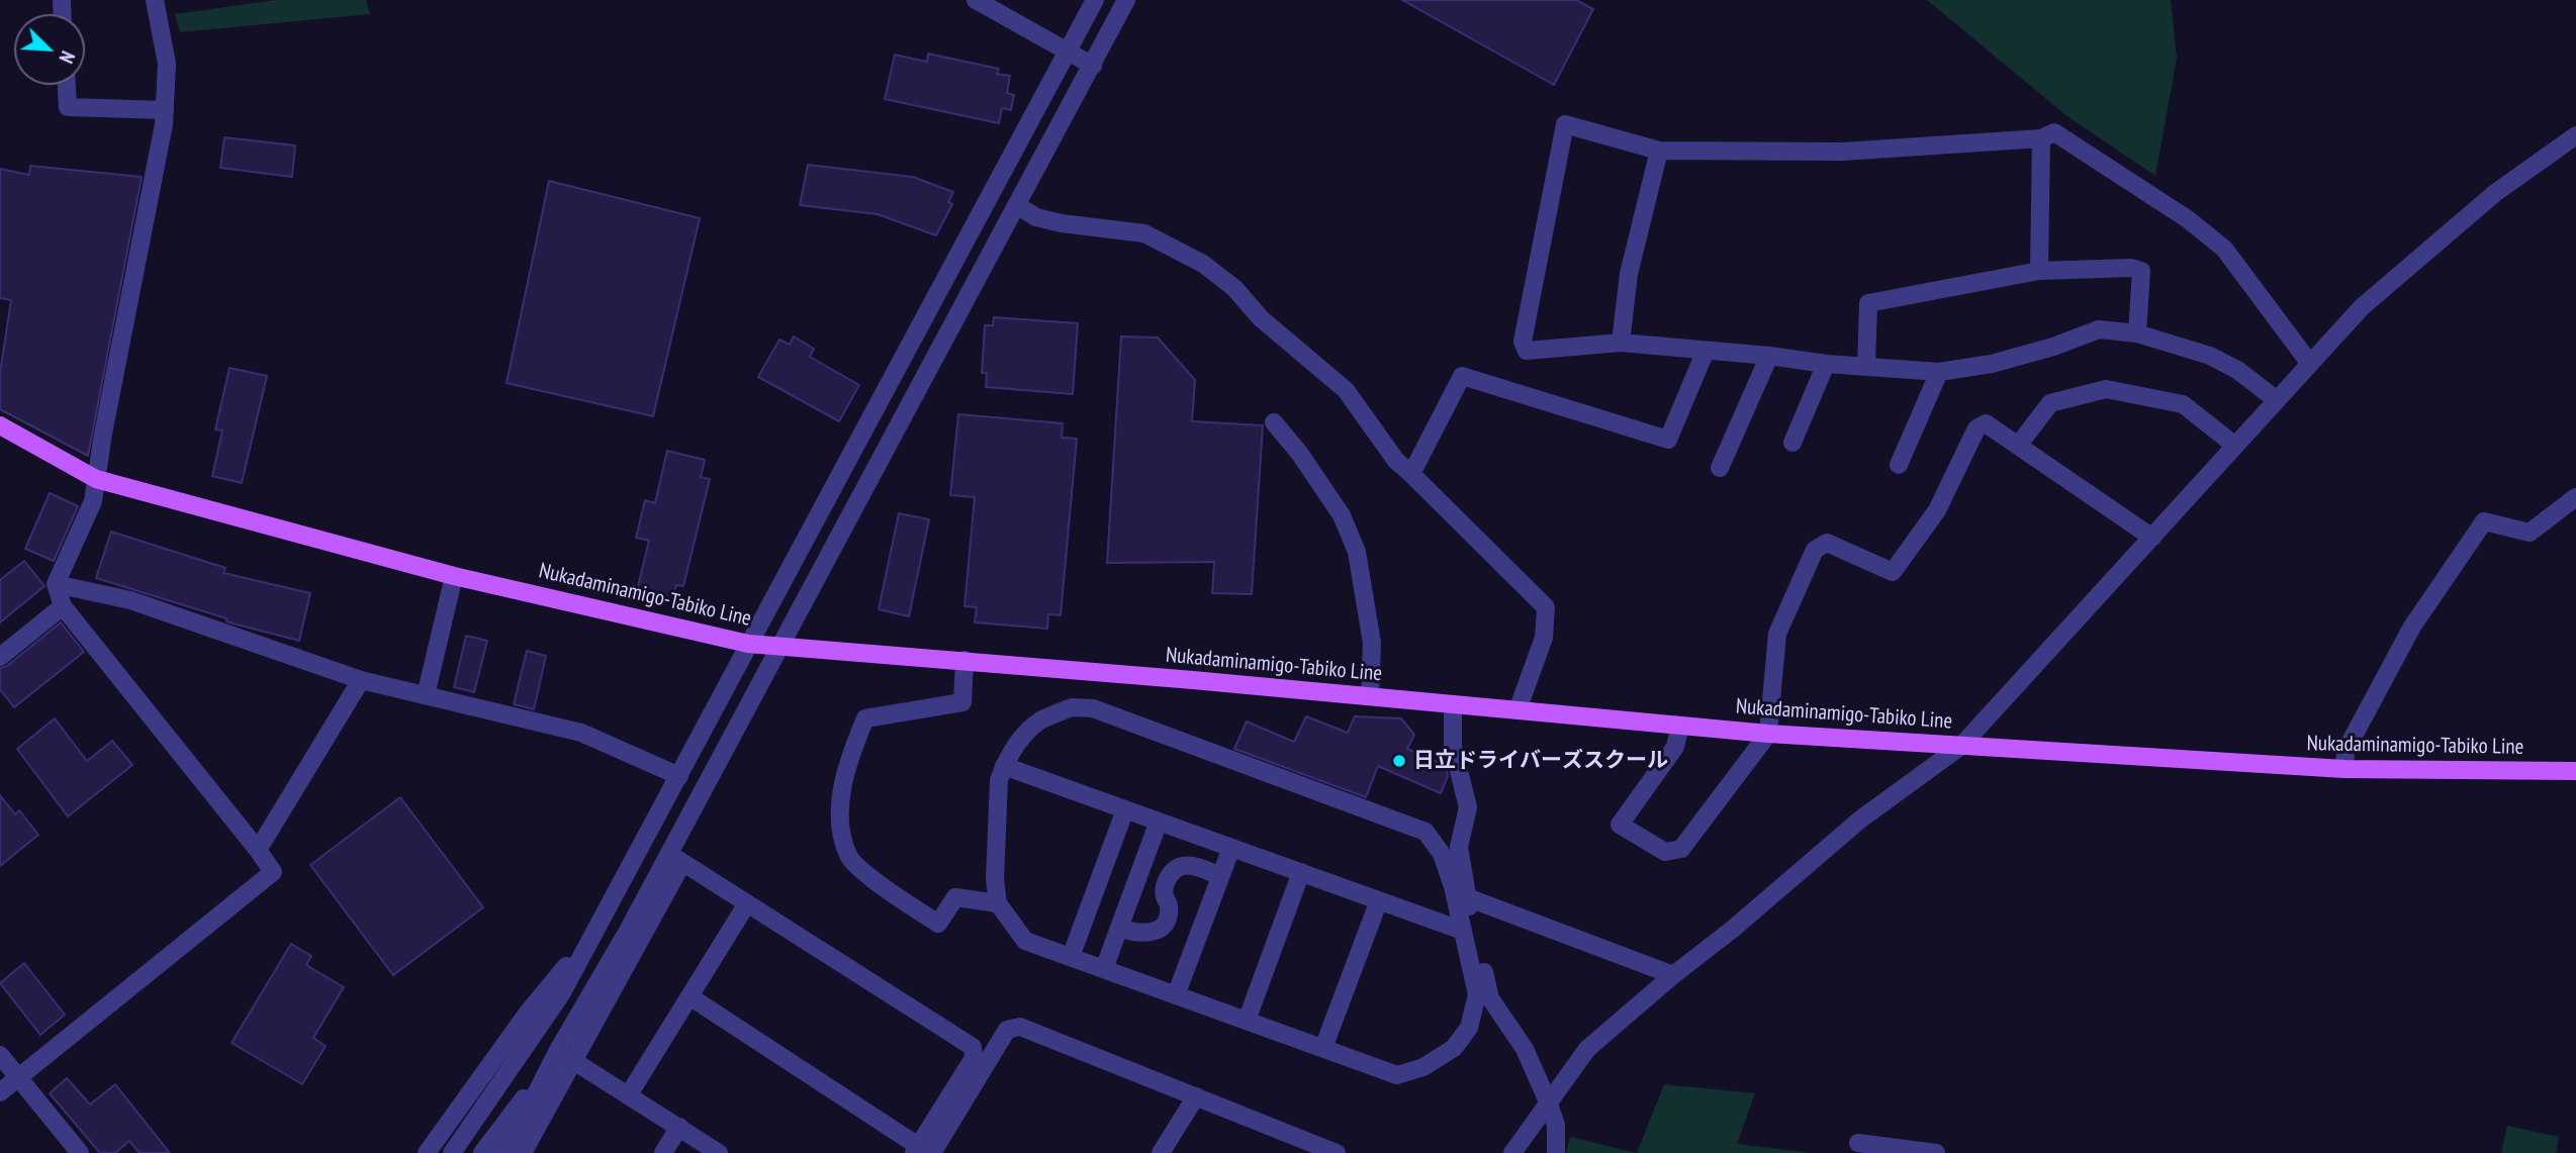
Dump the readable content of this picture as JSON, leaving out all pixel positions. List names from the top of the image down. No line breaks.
{"streets":{"main road":["Nukadaminamigo-Tabiko Line"]},"places":["日立ドライバーズスクール"],"north":"bottom right"}
